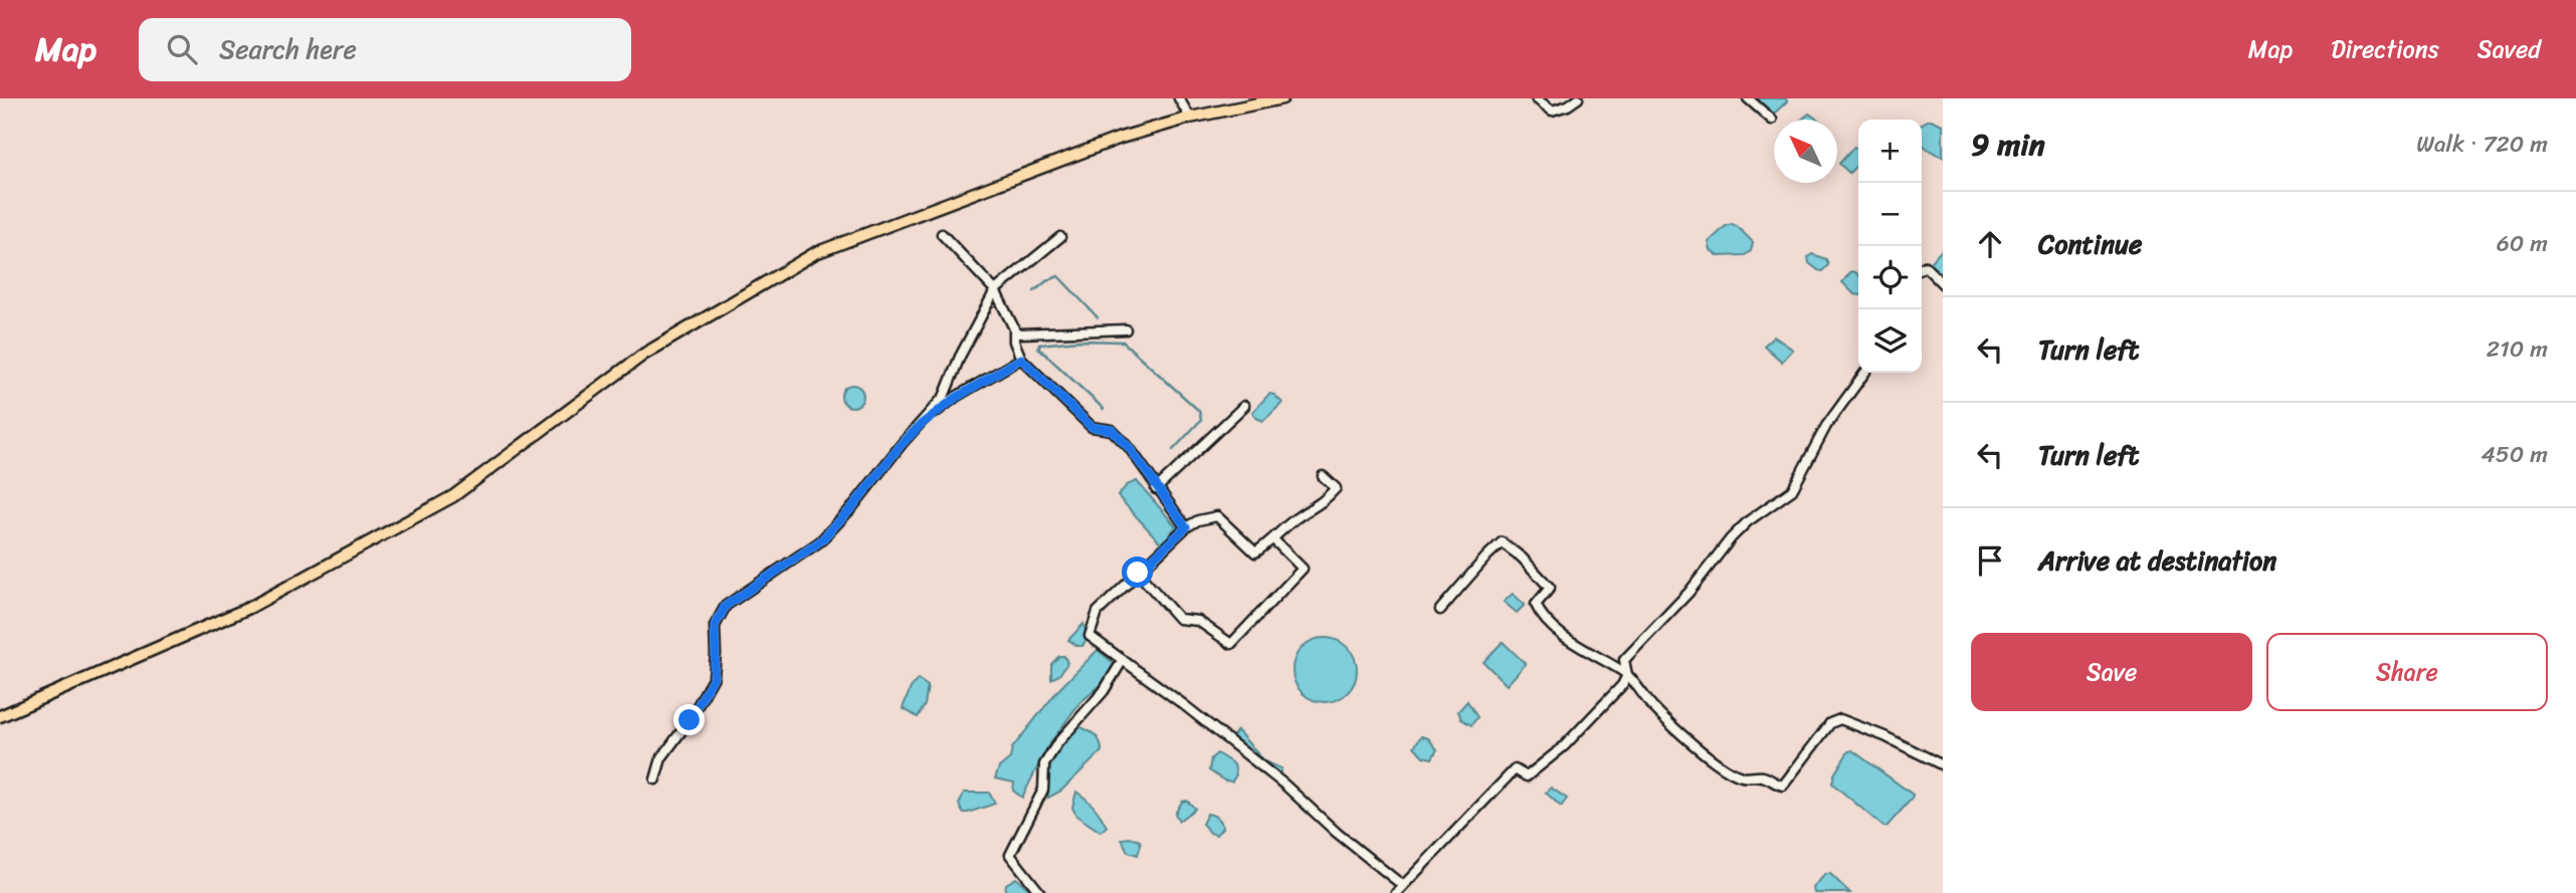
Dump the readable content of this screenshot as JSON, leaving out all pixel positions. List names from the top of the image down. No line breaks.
{"north":"top left","page":{"header":"Map","search":"Search here","nav":["Map","Directions","Saved"],"heading":["9 min","Walk · 720 m"],"map_buttons":["+","−"],"list":[["Continue","60 m"],["Turn left","210 m"],["Turn left","450 m"],"Arrive at destination"],"buttons":["Save","Share"]}}
